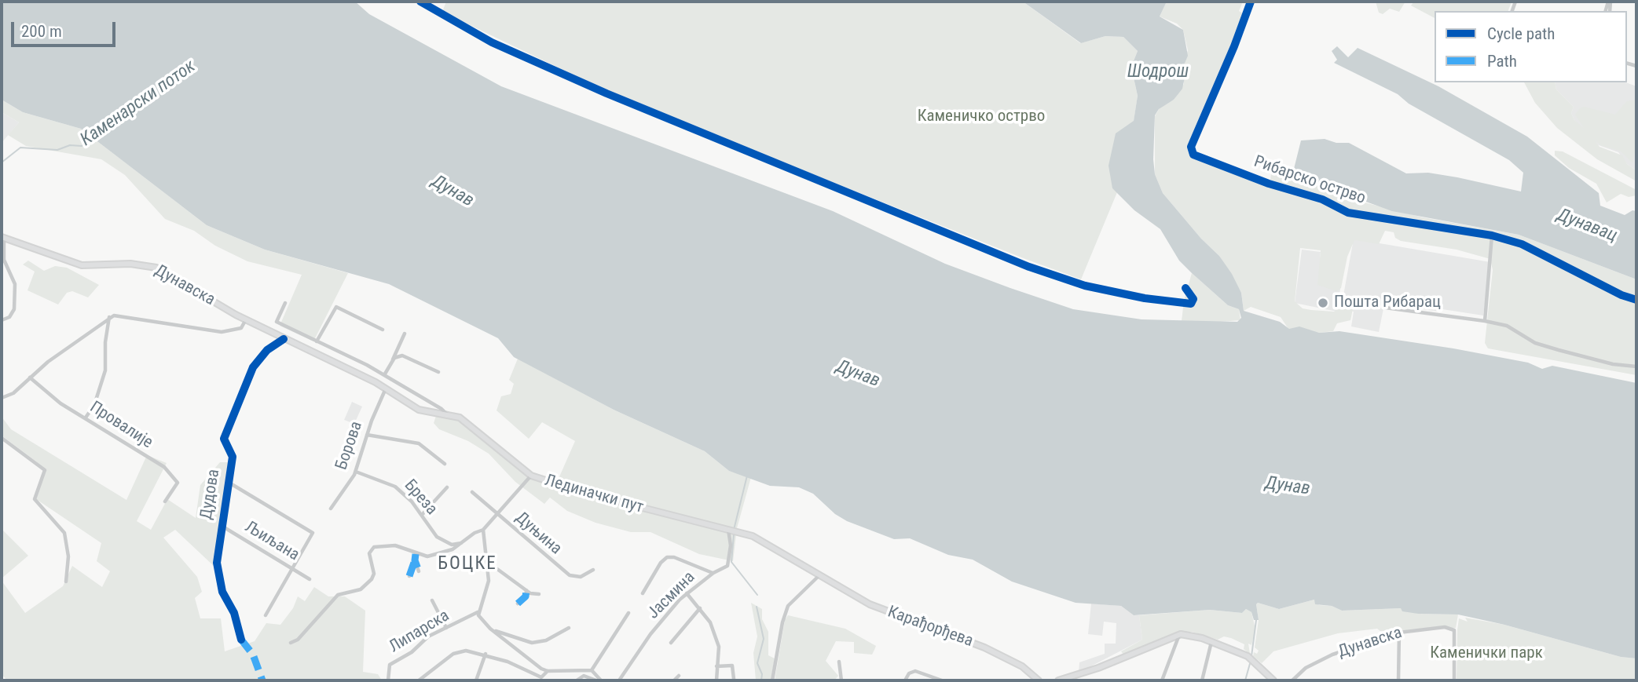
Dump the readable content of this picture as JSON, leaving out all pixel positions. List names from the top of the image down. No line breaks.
{"streets":{"main road":["Дунавска","Лединачки пут","Карађорђева"],"street":["Рибарско острво","Провалије","Борова","Дудова","Бреза","Дуњина","Љиљана","Јасмина","Липарска"]},"crossings":[["Дунавска","Лединачки пут"],["Борова","Лединачки пут"],["Борова","Бреза"],["Дудова","Лединачки пут"],["Дудова","Љиљана"],["Лединачки пут","Јасмина"],["Лединачки пут","Карађорђева"]],"districts":["БОЦКЕ"],"water":["Шодрош","Каменарски поток","Дунав","Дунавац"],"parks":["Каменичко острво","Каменички парк"],"places":["Пошта Рибарац"],"legend":["Cycle path","Path"],"scale_bar":"200 m"}
